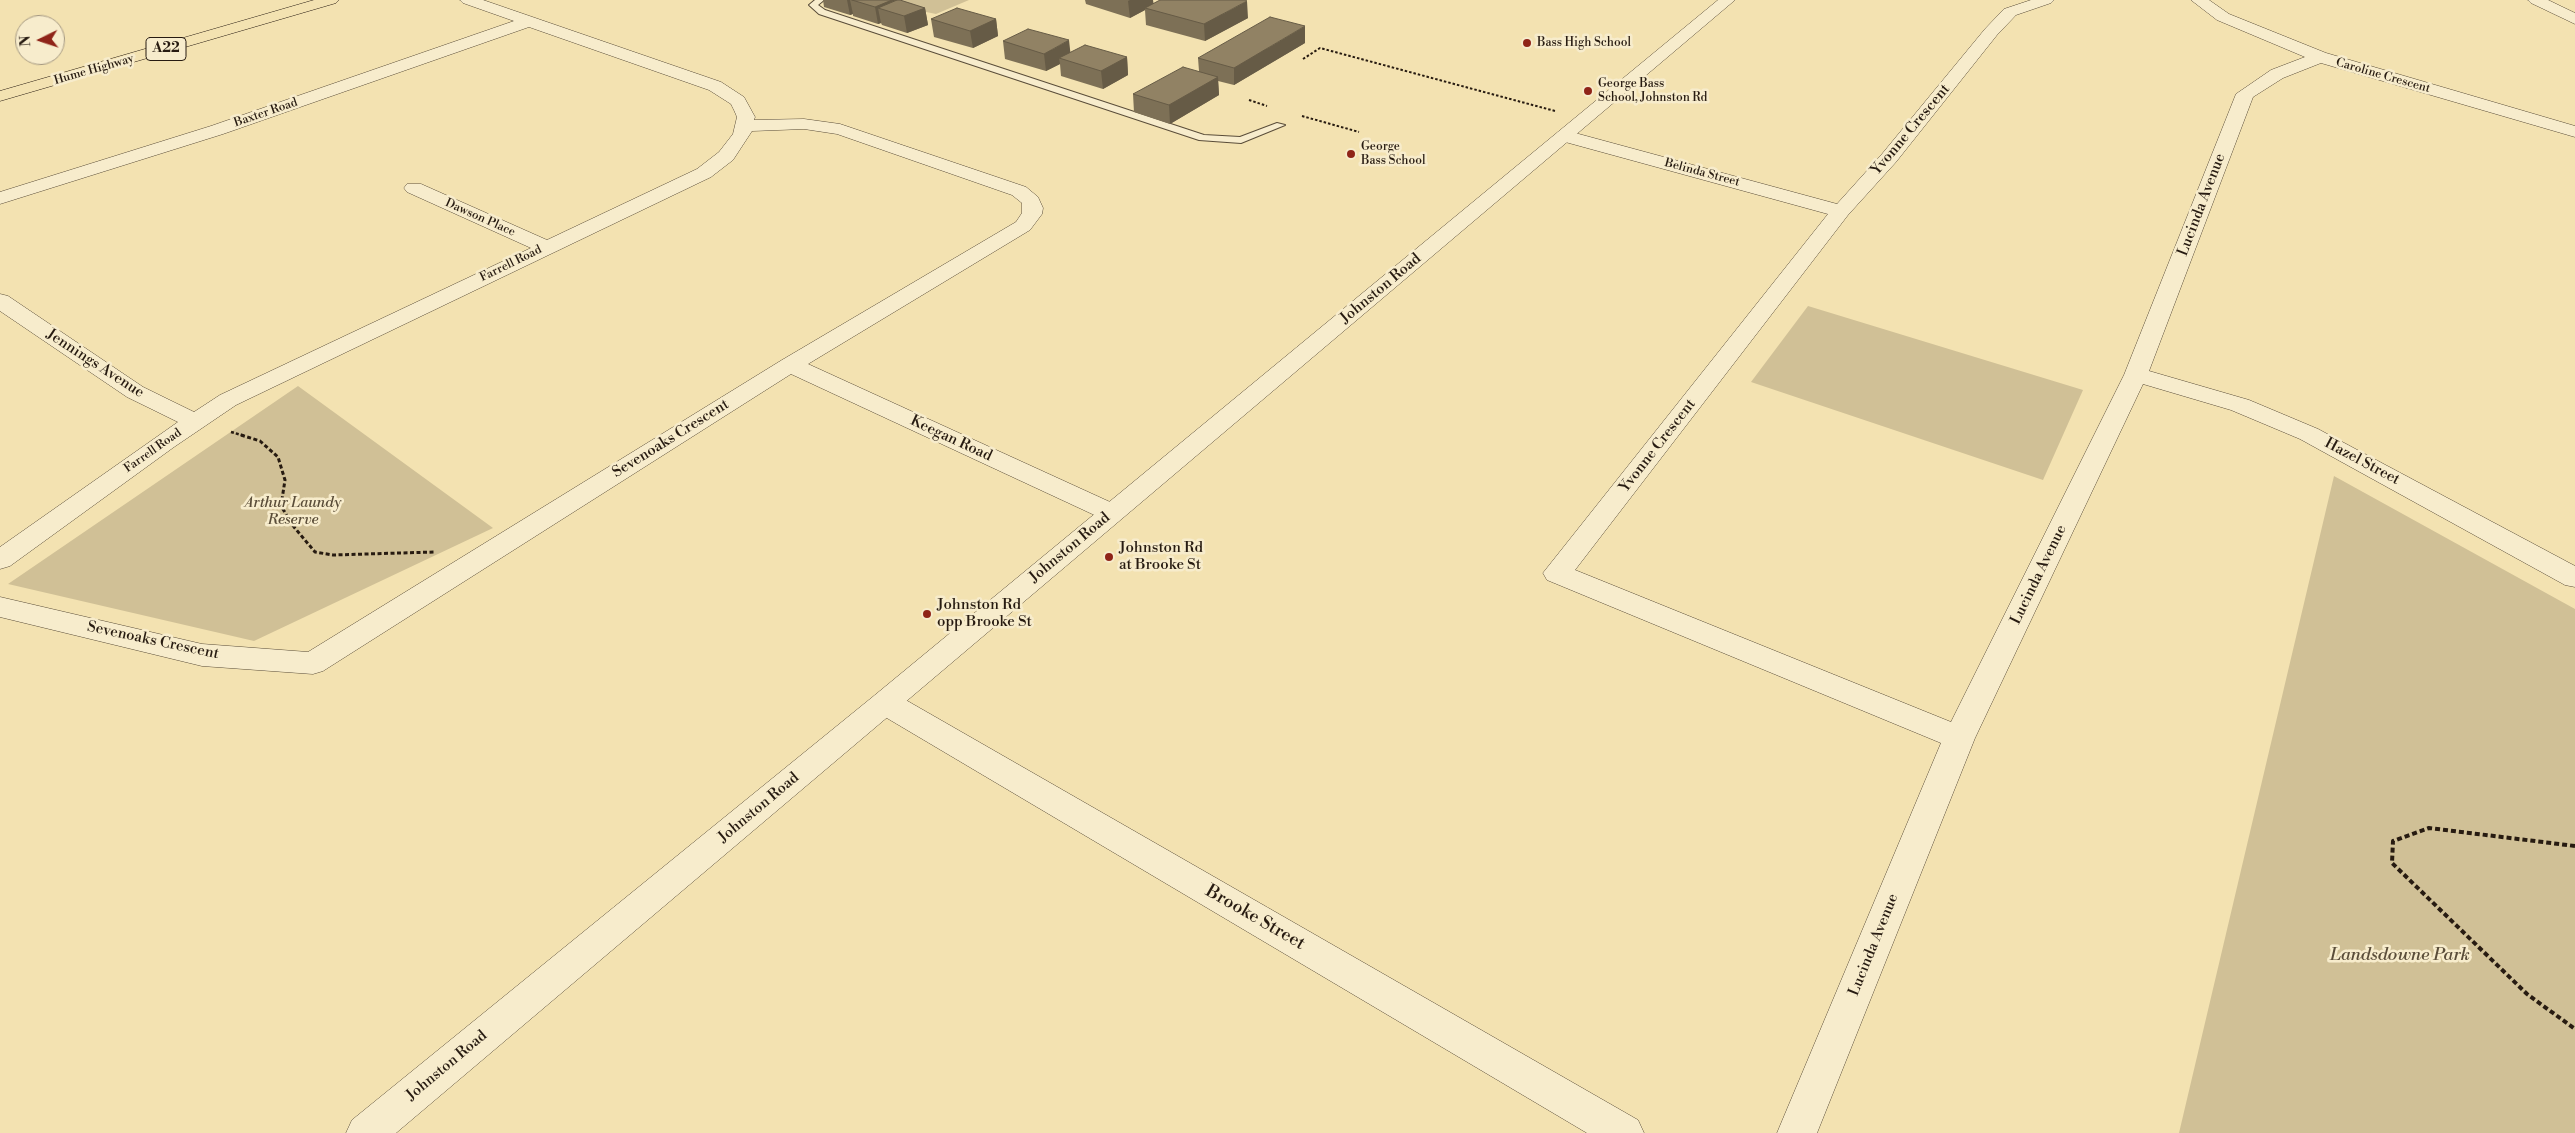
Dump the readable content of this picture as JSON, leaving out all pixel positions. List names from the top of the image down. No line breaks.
{"streets":{"highway":["A22","Hume Highway"],"street":["Caroline Crescent","Baxter Road","Yvonne Crescent","Belinda Street","Lucinda Avenue","Dawson Place","Farrell Road","Johnston Road","Jennings Avenue","Sevenoaks Crescent","Keegan Road","Hazel Street","Brooke Street"]},"crossings":[["Caroline Crescent","Lucinda Avenue"],["Yvonne Crescent","Belinda Street"],["Yvonne Crescent","Lucinda Avenue"],["Belinda Street","Johnston Road"],["Lucinda Avenue","Hazel Street"],["Dawson Place","Farrell Road"],["Farrell Road","Jennings Avenue"],["Farrell Road","Sevenoaks Crescent"],["Johnston Road","Keegan Road"],["Johnston Road","Brooke Street"],["Sevenoaks Crescent","Keegan Road"]],"parks":["Arthur Laundy Reserve","Landsdowne Park"],"places":["Bass High School","George Bass School, Johnston Rd","George Bass School","Johnston Rd at Brooke St","Johnston Rd opp Brooke St"],"north":"left"}
